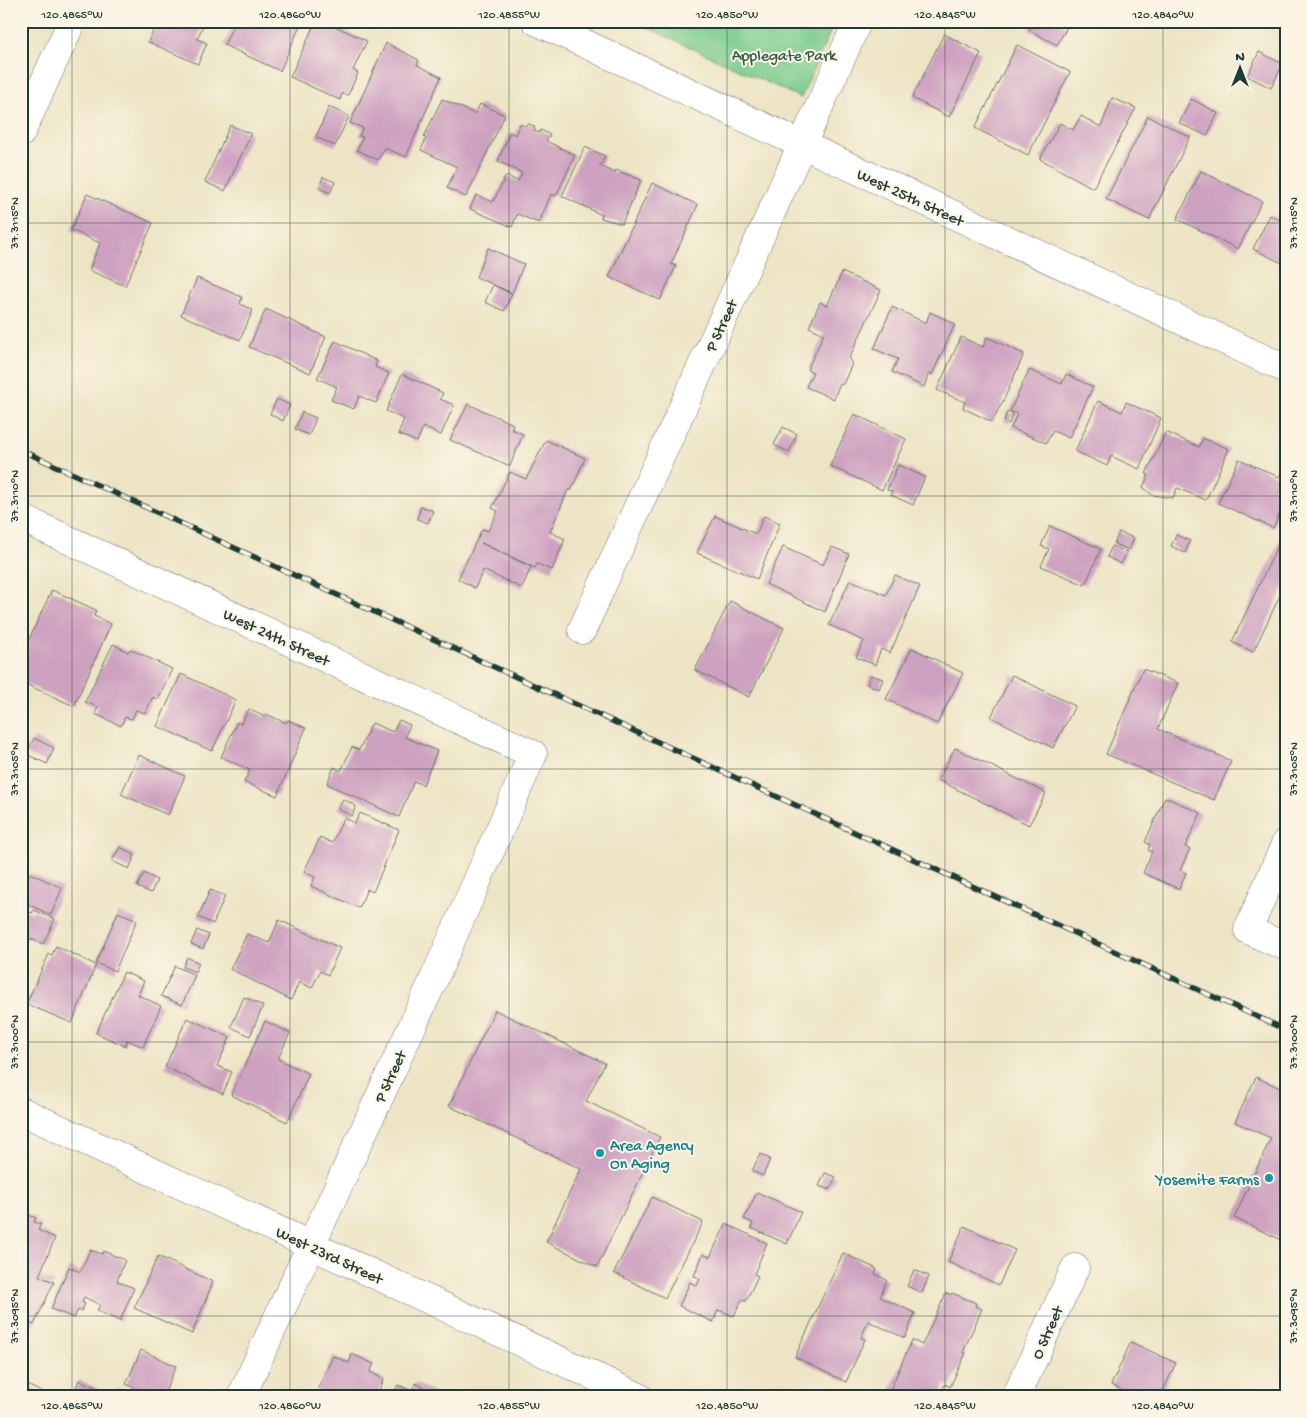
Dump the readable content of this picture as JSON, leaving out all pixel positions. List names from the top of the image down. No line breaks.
{"streets":{"street":["West 25th Street","P Street","West 24th Street","West 23rd Street","O Street"]},"crossings":[["West 25th Street","P Street"],["P Street","West 24th Street"],["P Street","West 23rd Street"]],"parks":["Applegate Park"],"places":["Area Agency On Aging","Yosemite Farms"],"north":"top","coordinates":["120.4865°W","120.4860°W","120.4855°W","120.4850°W","120.4845°W","120.4840°W","37.3115°N","37.3110°N","37.3105°N","37.3100°N","37.3095°N"]}
